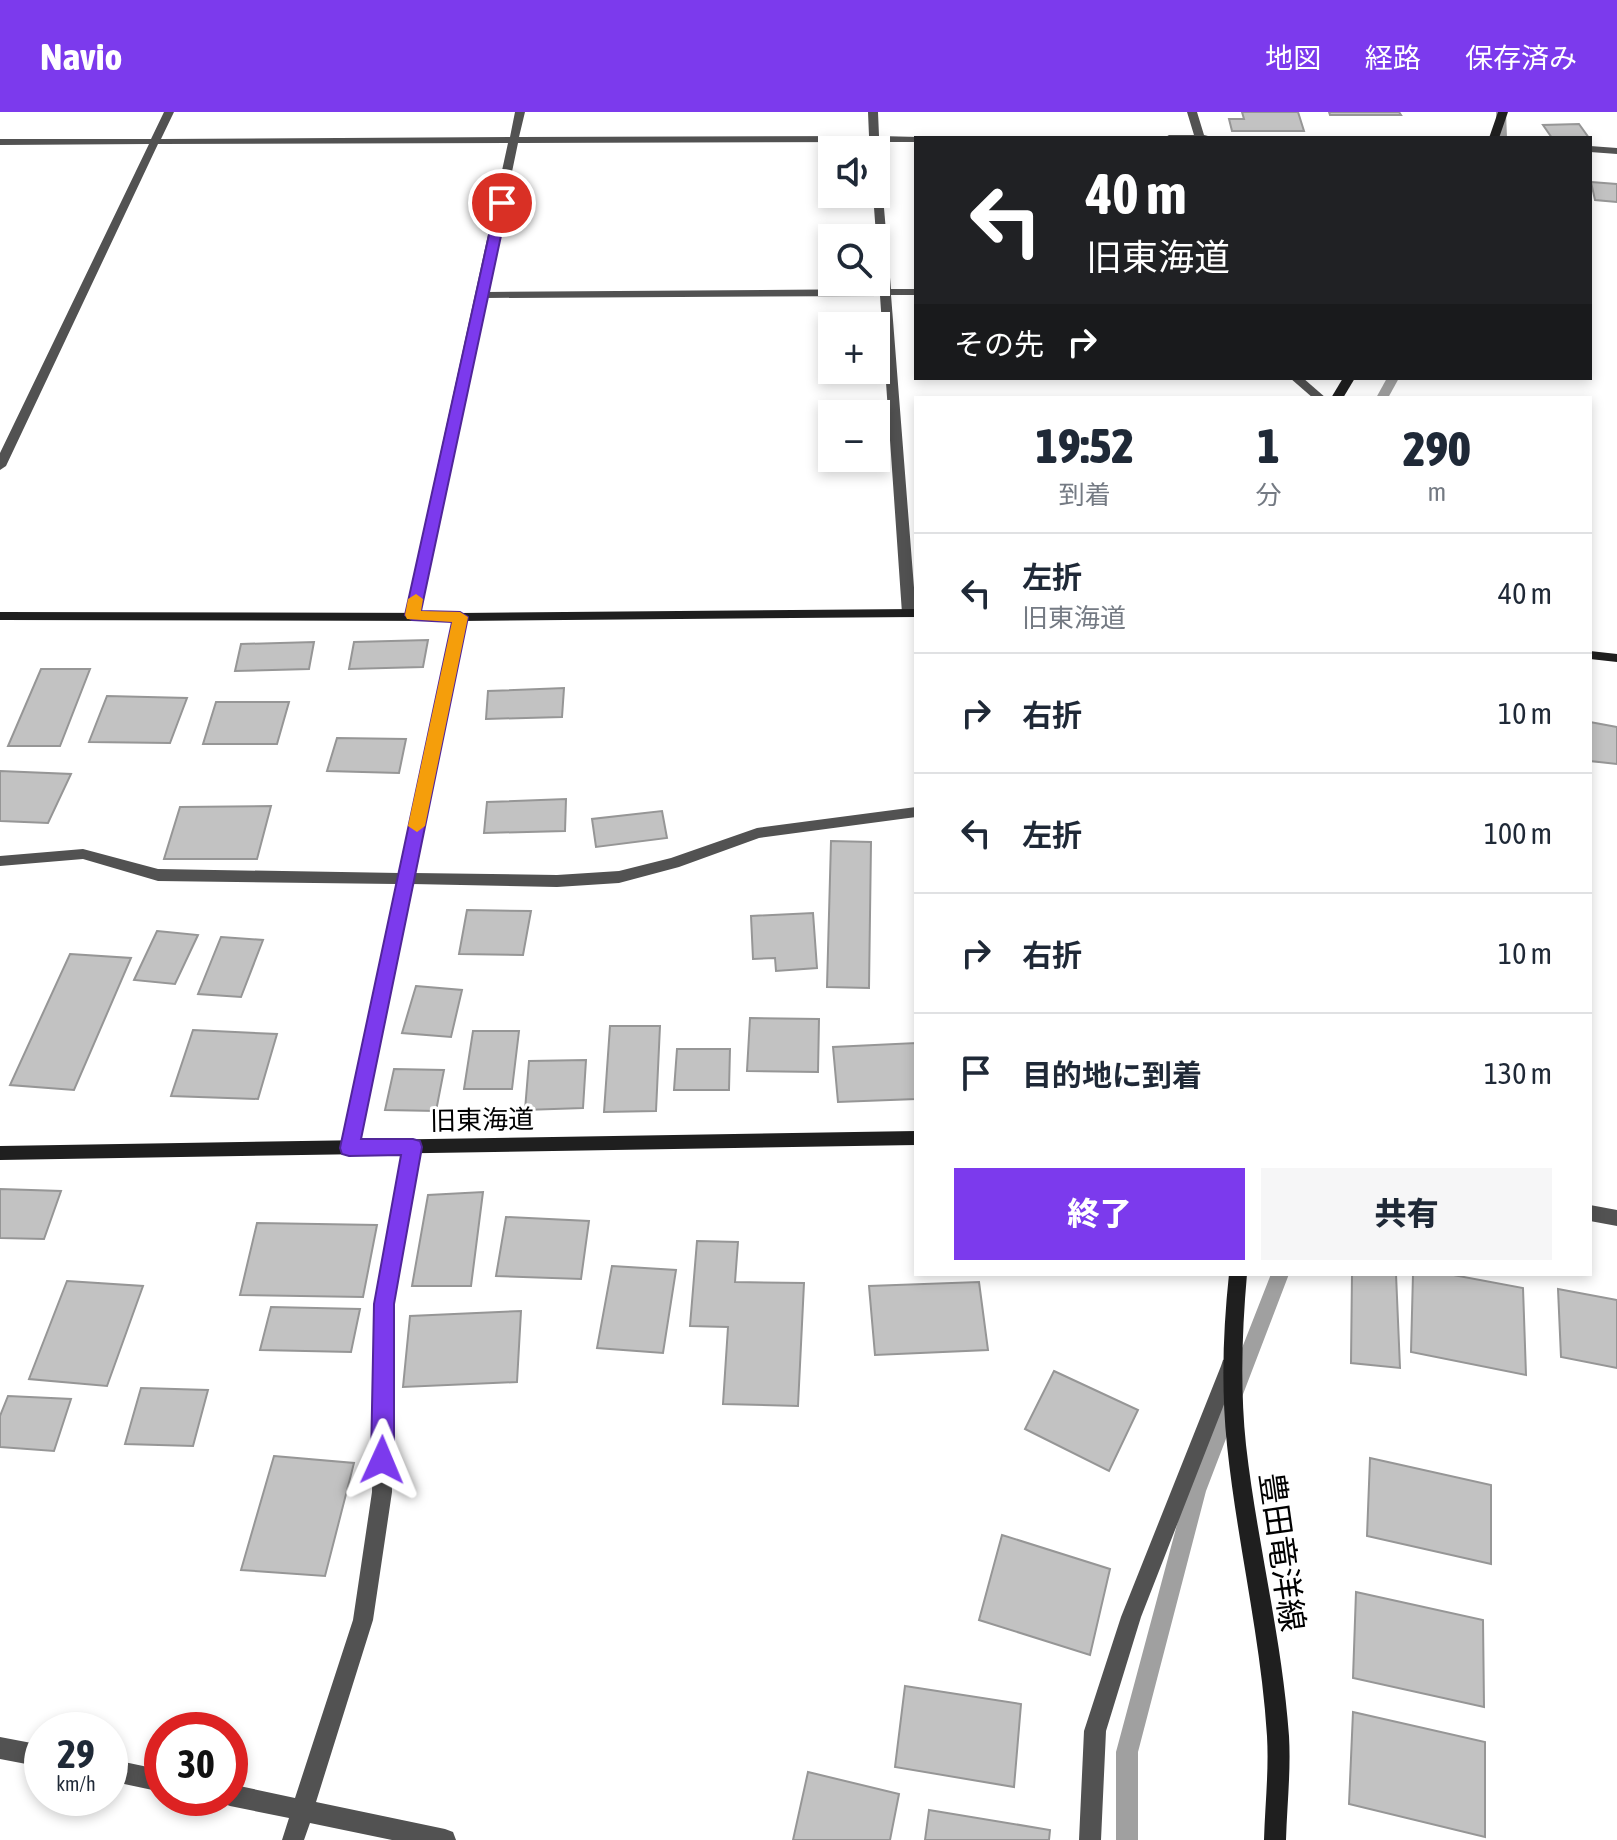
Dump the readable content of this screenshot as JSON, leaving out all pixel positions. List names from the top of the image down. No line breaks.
{"streets":{"street":["旧東海道","豊田竜洋線"]},"page":{"header":"Navio","nav":["地図","経路","保存済み"],"map_buttons":["+","−"],"turn":["40 m","旧東海道"],"then":"その先","eta":["19:52","到着","1","分","290","m"],"list":[{"name":"左折","note":"旧東海道","value":"40 m"},{"name":"右折","value":"10 m"},{"name":"左折","value":"100 m"},{"name":"右折","value":"10 m"},{"name":"目的地に到着","value":"130 m"}],"buttons":["終了","共有"],"speed":"29 km/h","limit":"30"}}
